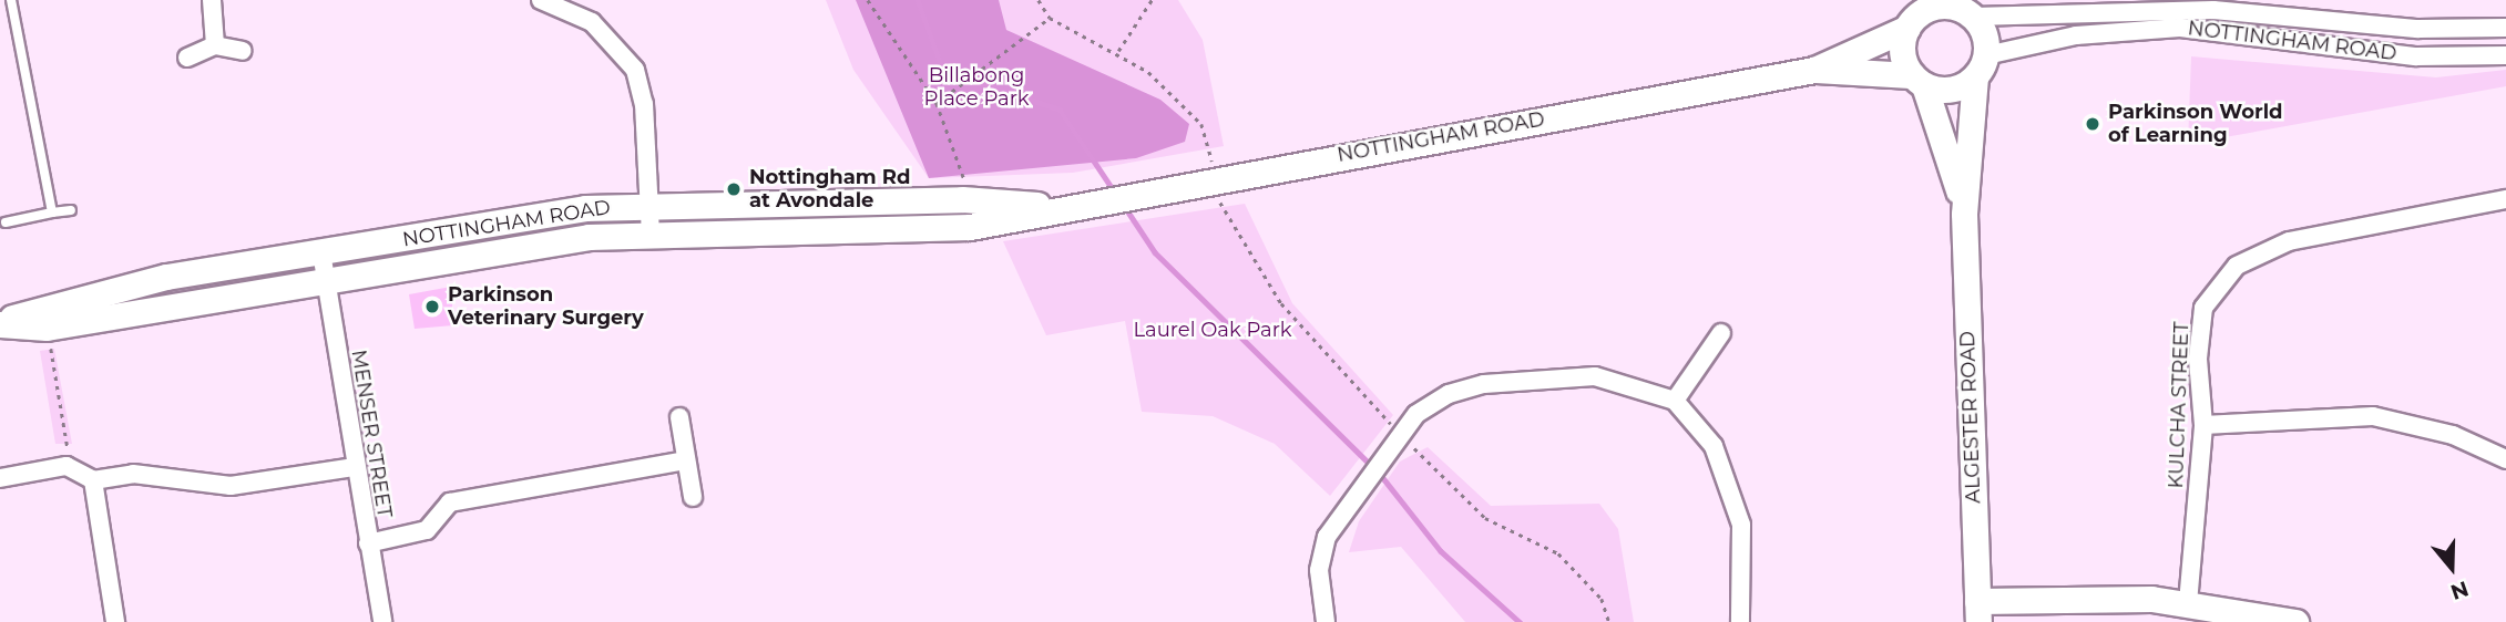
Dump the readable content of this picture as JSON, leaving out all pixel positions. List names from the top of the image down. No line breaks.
{"streets":{"street":["NOTTINGHAM ROAD","KULCHA STREET","ALGESTER ROAD","MENSER STREET"]},"crossings":[["NOTTINGHAM ROAD","ALGESTER ROAD"],["NOTTINGHAM ROAD","MENSER STREET"]],"parks":["Billabong Place Park","Laurel Oak Park"],"places":["Parkinson World of Learning","Nottingham Rd at Avondale","Parkinson Veterinary Surgery"],"north":"bottom"}
